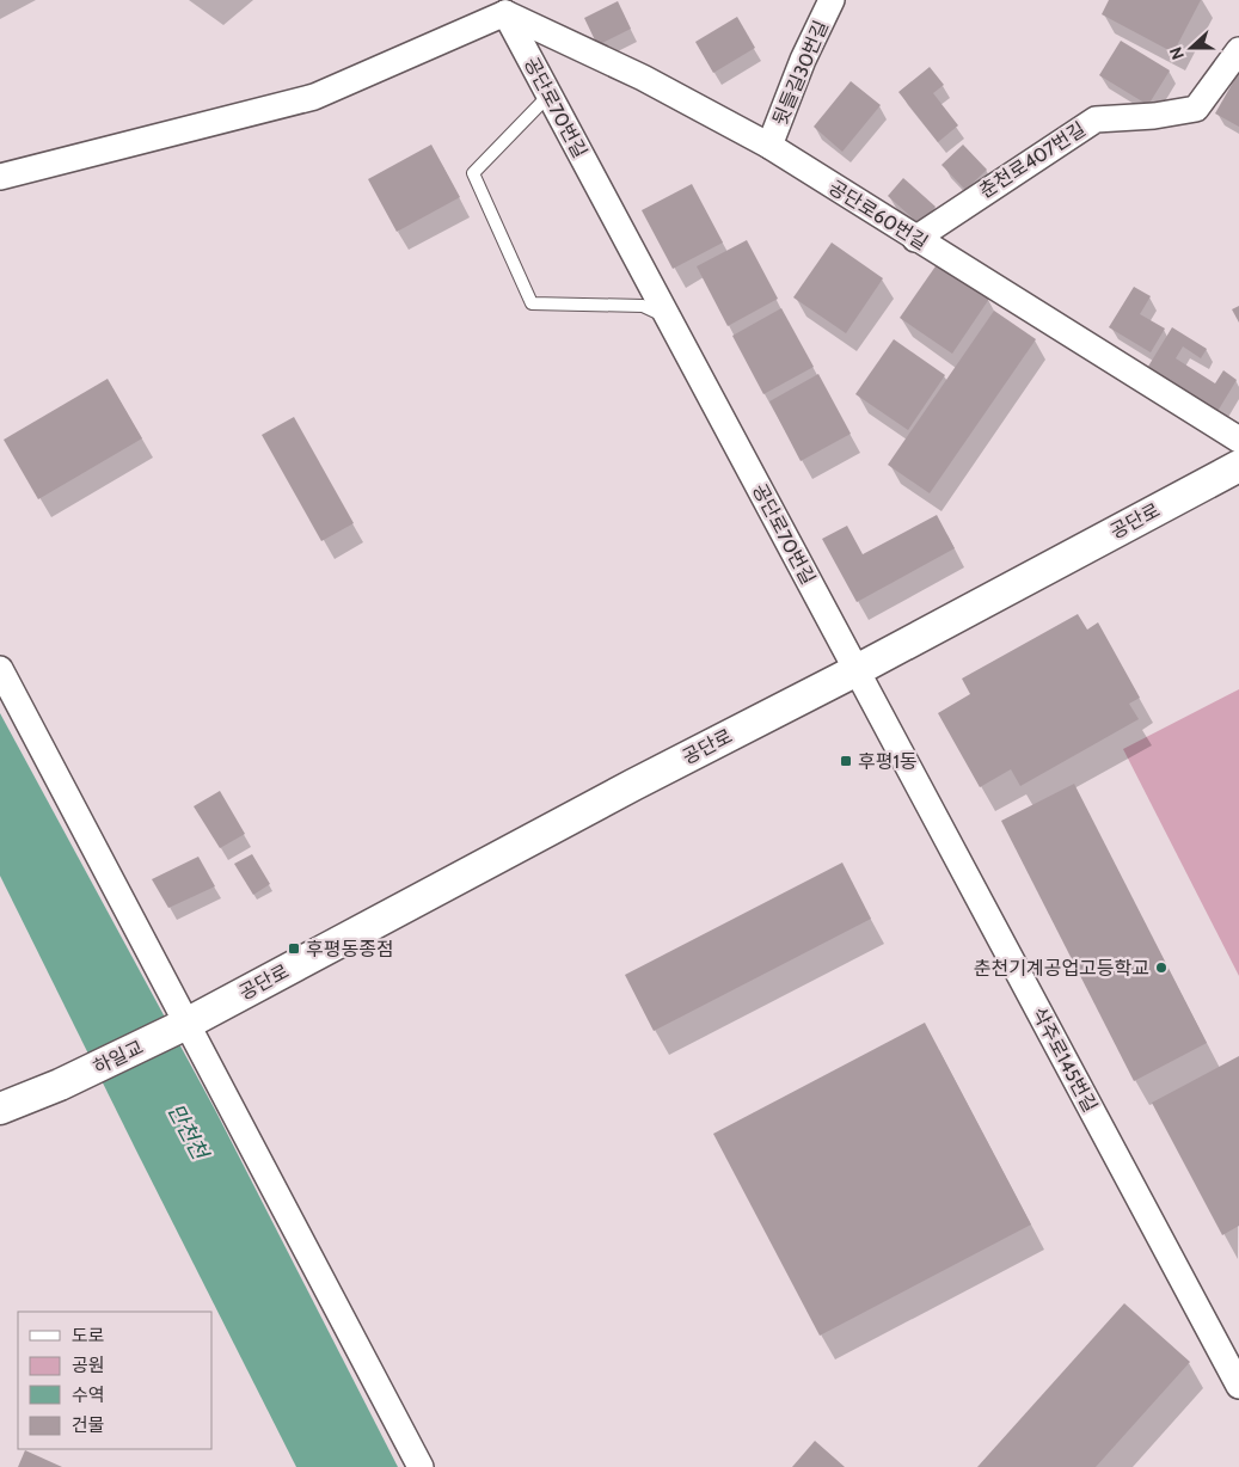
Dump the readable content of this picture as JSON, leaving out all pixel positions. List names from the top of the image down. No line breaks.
{"streets":{"street":["뒷들길30번길","공단로70번길","춘천로407번길","공단로60번길","공단로","하일교","삭주로145번길"]},"crossings":[["뒷들길30번길","공단로60번길"],["공단로70번길","공단로60번길"],["공단로70번길","공단로"],["공단로70번길","삭주로145번길"],["춘천로407번길","공단로60번길"],["공단로","하일교"],["공단로","삭주로145번길"]],"water":["만천천"],"places":{"transit":["후평1동","후평동종점"],"other":["춘천기계공업고등학교"]},"legend":["도로","공원","수역","건물"],"north":"left"}
